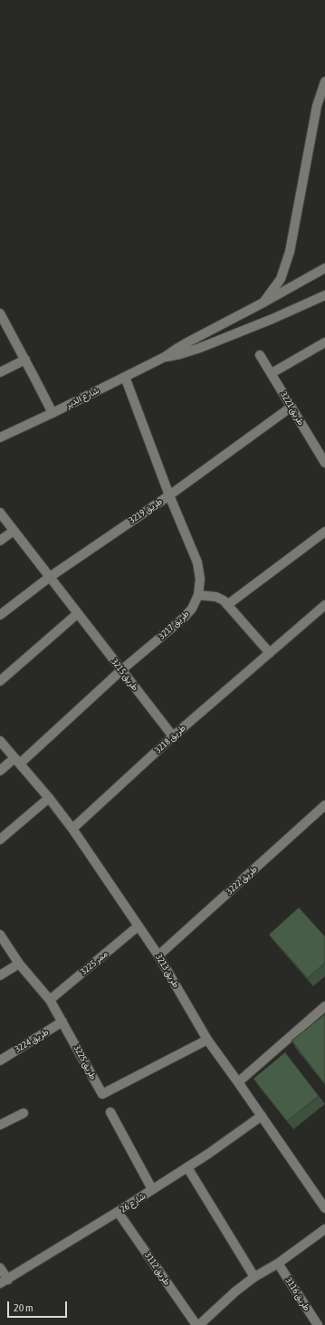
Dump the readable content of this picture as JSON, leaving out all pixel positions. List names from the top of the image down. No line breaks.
{"streets":{"street":["شارع الدير","طريق 3221","طريق 3219","طريق 3217","طريق 3215","طريق 3218","طريق 3222","ممر 3225","طريق 3213","طريق 3224","طريق 3225","شارع 26","طريق 3112","طريق 3116"]},"crossings":[["شارع الدير","طريق 3217"],["طريق 3221","طريق 3219"],["طريق 3219","طريق 3217"],["طريق 3219","طريق 3215"],["طريق 3217","طريق 3215"],["طريق 3217","طريق 3213"],["طريق 3215","طريق 3218"],["طريق 3218","طريق 3213"],["طريق 3222","طريق 3213"],["ممر 3225","طريق 3213"],["ممر 3225","طريق 3225"],["طريق 3213","طريق 3225"],["طريق 3213","شارع 26"],["طريق 3224","طريق 3225"],["شارع 26","طريق 3112"]],"scale_bar":"20 m"}
